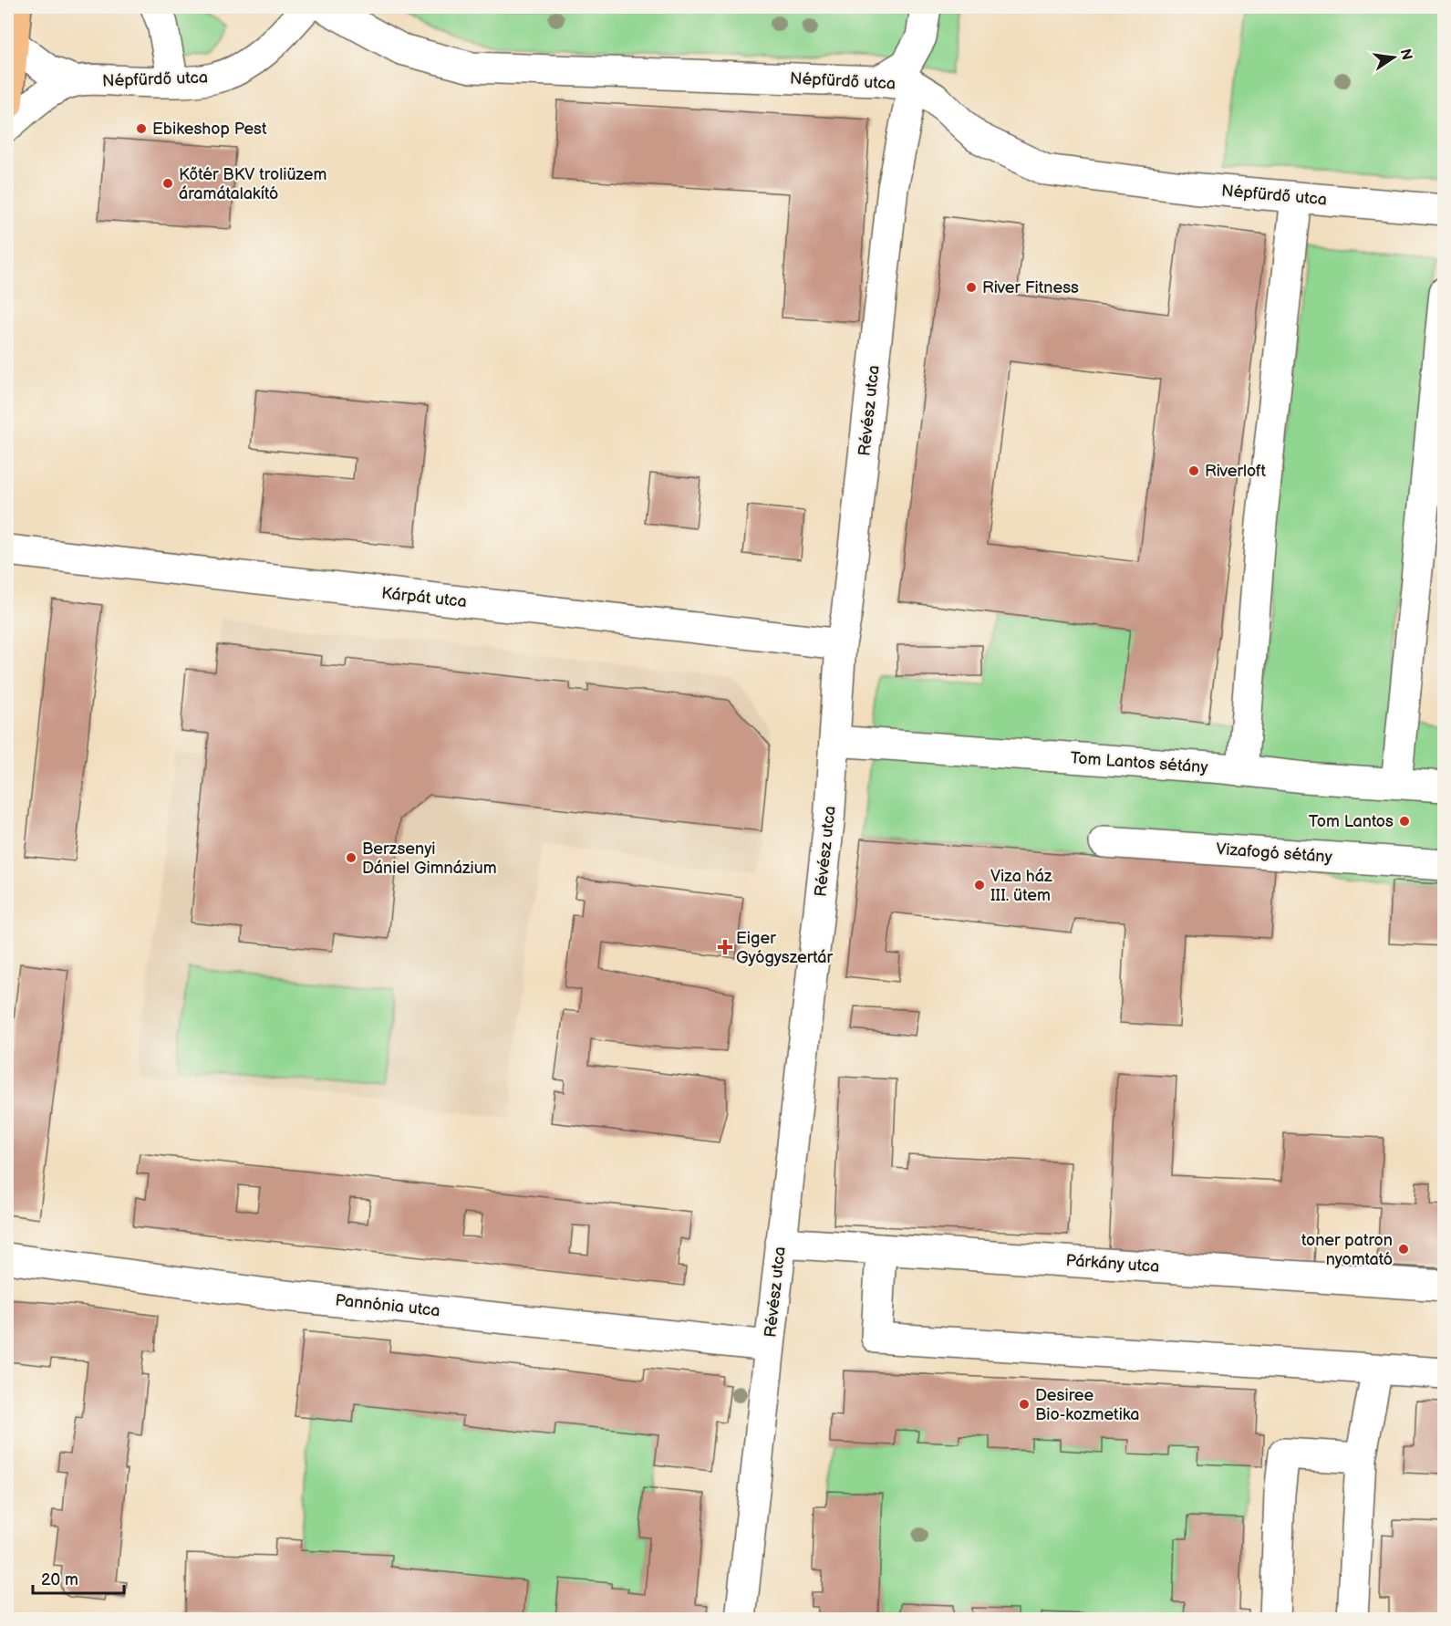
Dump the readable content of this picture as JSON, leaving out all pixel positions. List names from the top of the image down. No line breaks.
{"streets":{"street":["Népfürdő utca","Révész utca","Kárpát utca","Tom Lantos sétány","Vizafogó sétány","Párkány utca","Pannónia utca"]},"crossings":[["Népfürdő utca","Révész utca"],["Révész utca","Kárpát utca"],["Révész utca","Tom Lantos sétány"],["Révész utca","Párkány utca"],["Révész utca","Pannónia utca"]],"places":{"other":["Ebikeshop Pest","Kőtér BKV troliüzem áramátalakító","River Fitness","Riverloft","Tom Lantos","Berzsenyi Dániel Gimnázium","Viza ház III. ütem","toner patron nyomtató","Desiree Bio-kozmetika"],"health":["Eiger Gyógyszertár"]},"scale_bar":"20 m","north":"right"}
